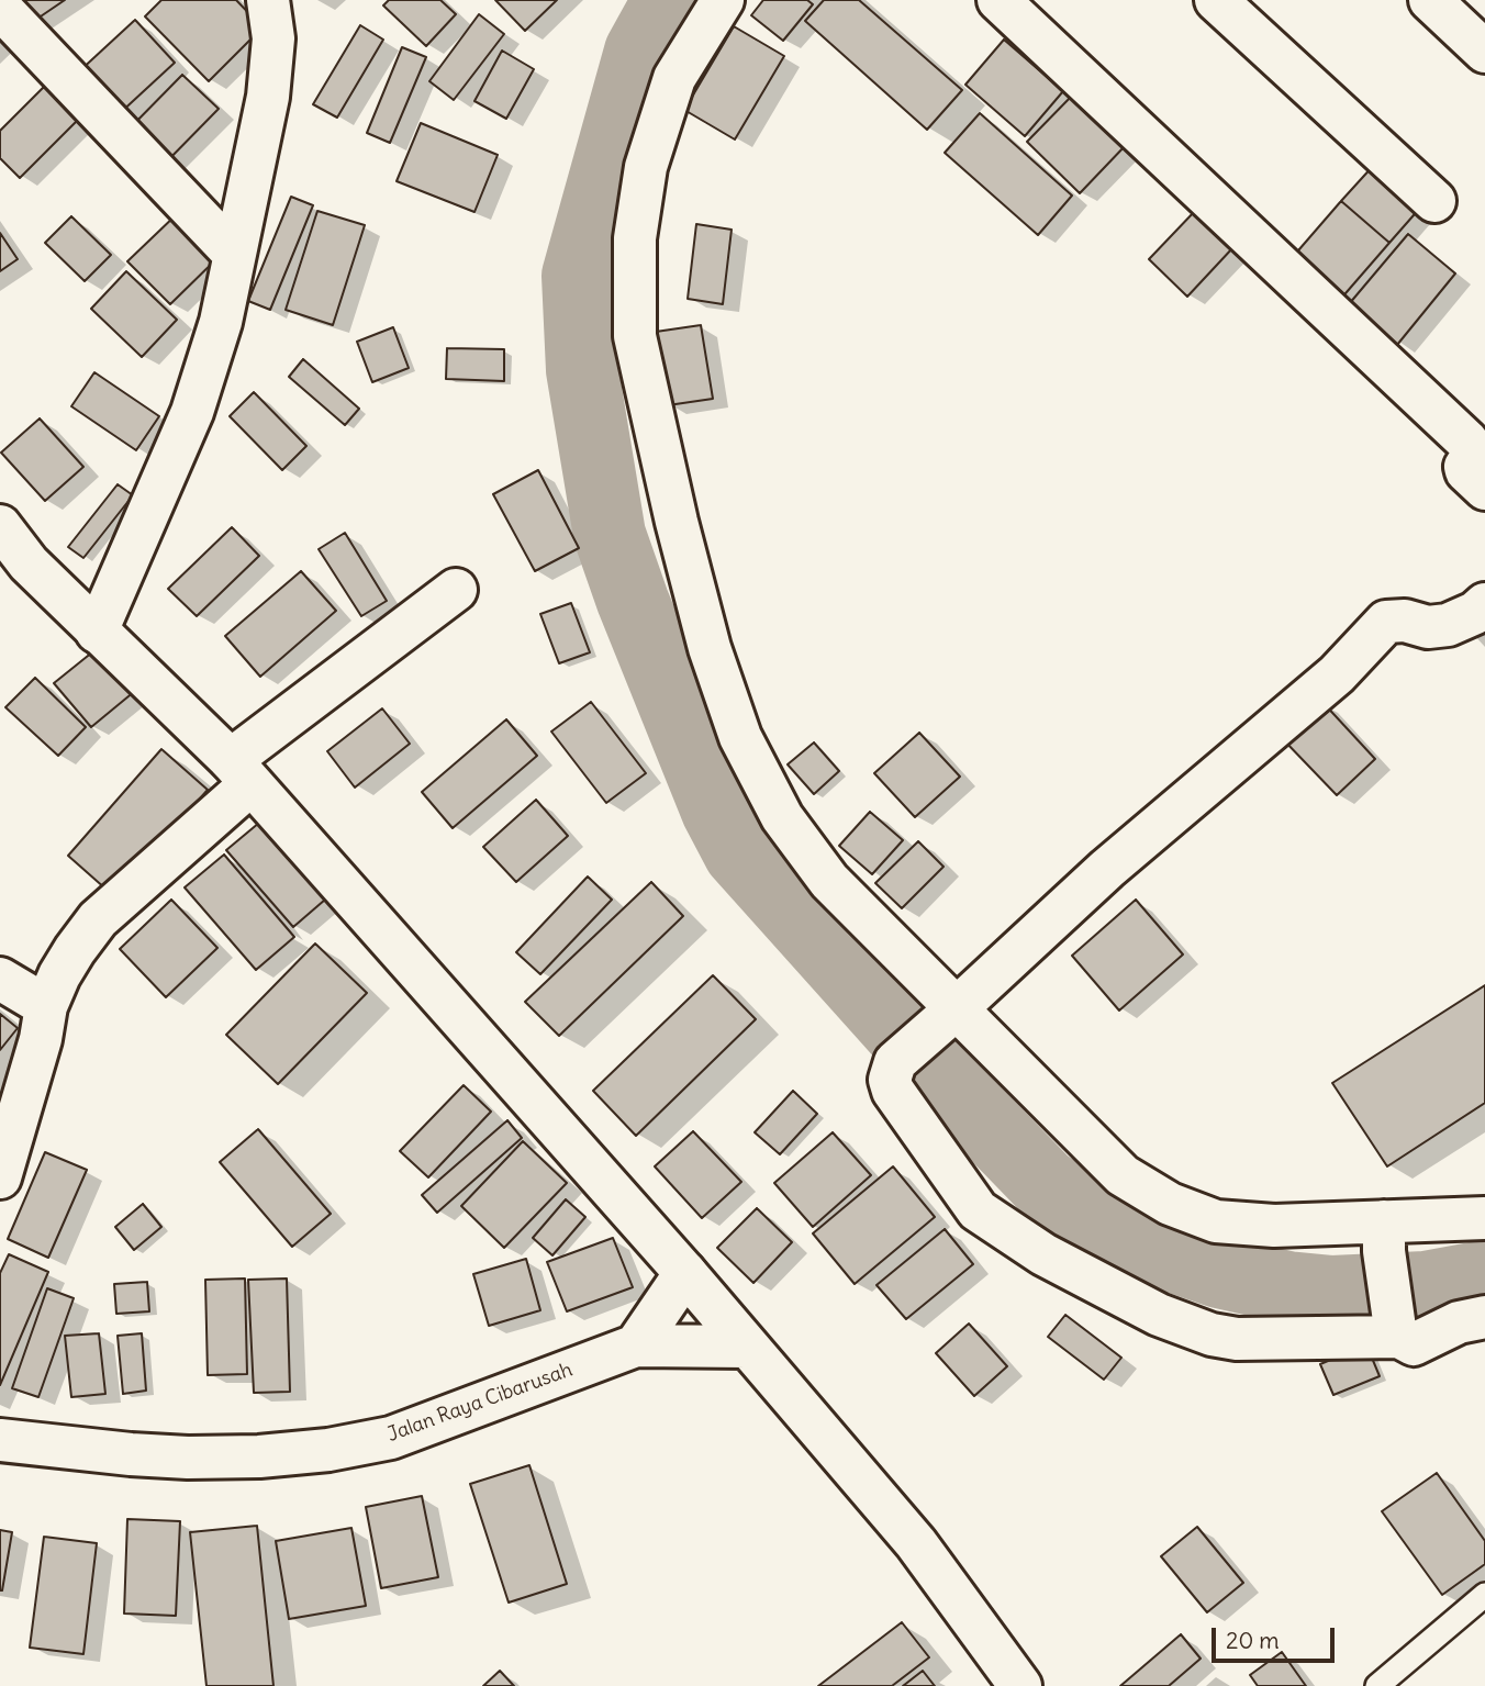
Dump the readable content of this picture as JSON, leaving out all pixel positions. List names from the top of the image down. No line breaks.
{"streets":{"street":["Jalan Raya Cibarusah"]},"scale_bar":"20 m"}
